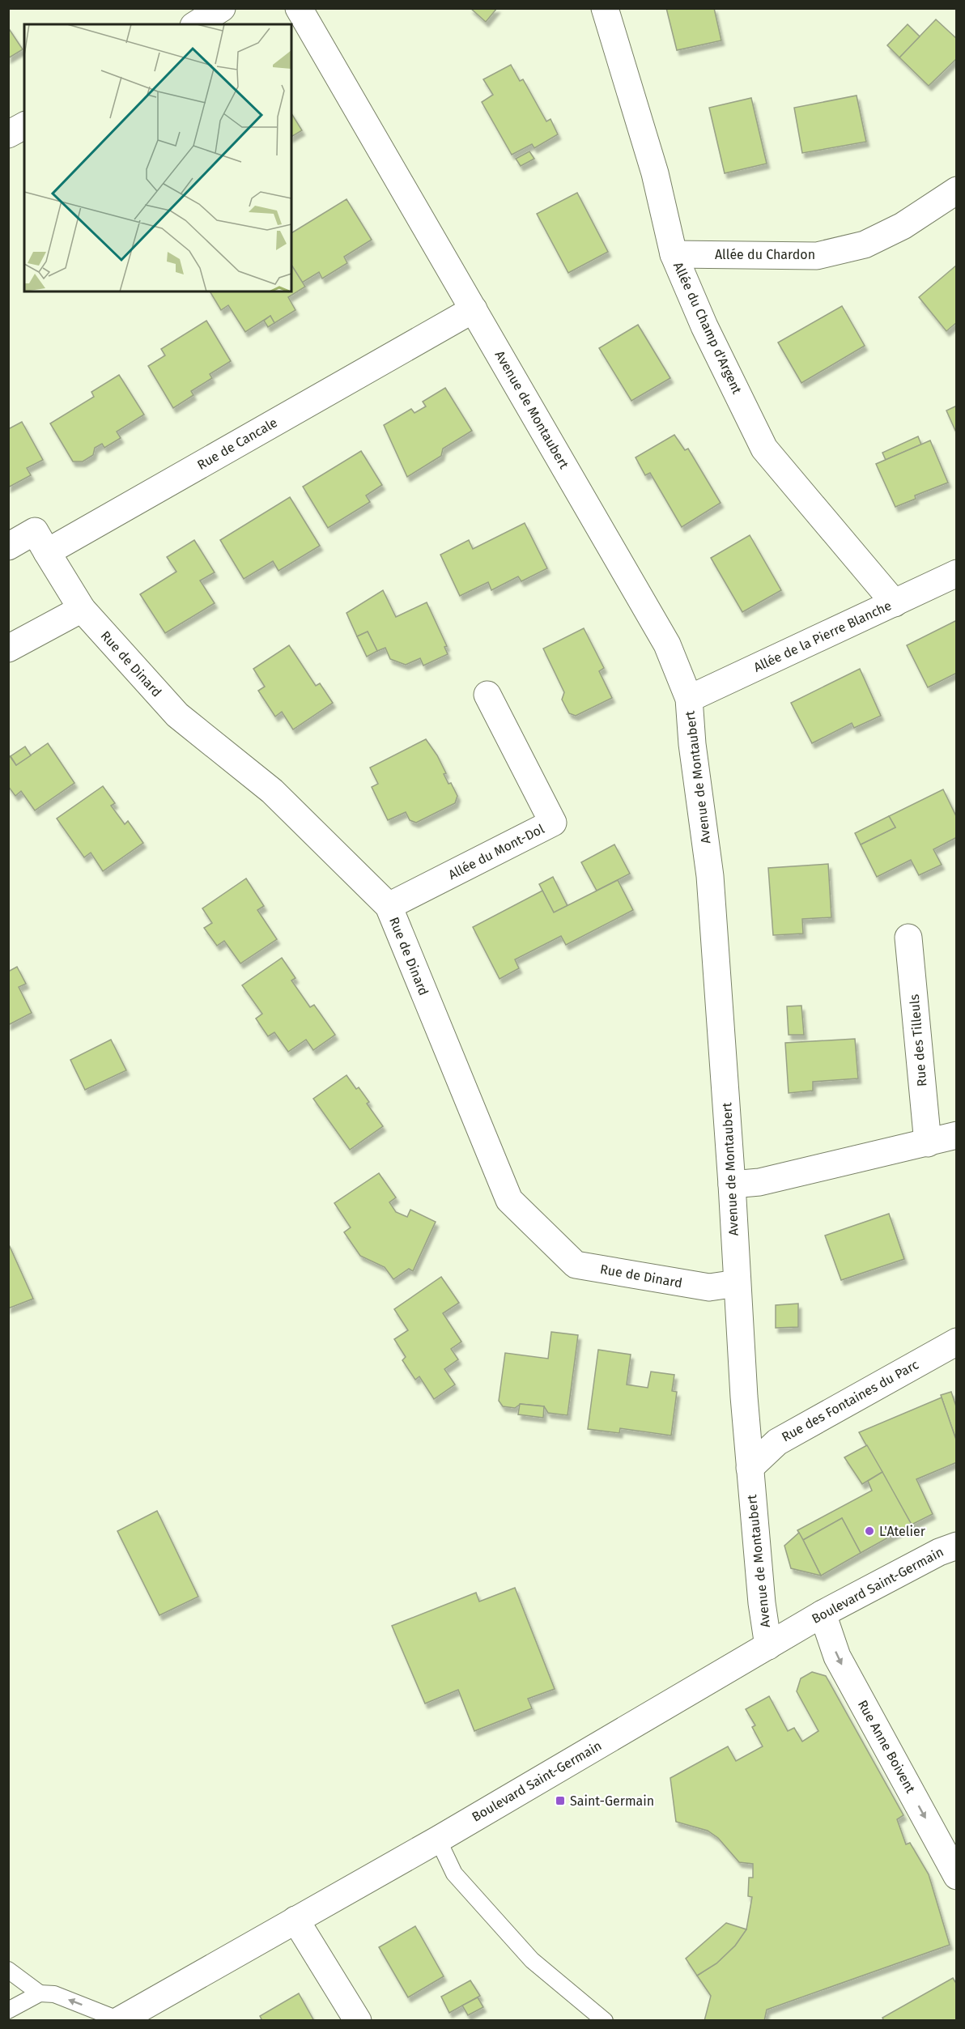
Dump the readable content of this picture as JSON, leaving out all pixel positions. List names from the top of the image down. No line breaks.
{"streets":{"street":["Allée du Chardon","Allée du Champ d'Argent","Avenue de Montaubert","Rue de Cancale","Allée de la Pierre Blanche","Rue de Dinard","Allée du Mont-Dol","Rue des Tilleuls","Rue des Fontaines du Parc","Boulevard Saint-Germain","Rue Anne Boivent"]},"crossings":[["Allée du Chardon","Allée du Champ d'Argent"],["Allée du Champ d'Argent","Allée de la Pierre Blanche"],["Avenue de Montaubert","Rue de Cancale"],["Avenue de Montaubert","Allée de la Pierre Blanche"],["Avenue de Montaubert","Rue de Dinard"],["Avenue de Montaubert","Rue des Fontaines du Parc"],["Avenue de Montaubert","Boulevard Saint-Germain"],["Rue de Cancale","Rue de Dinard"],["Rue de Dinard","Allée du Mont-Dol"],["Boulevard Saint-Germain","Rue Anne Boivent"]],"one_way":["Rue Anne Boivent"],"places":{"other":["L'Atelier"],"transit":["Saint-Germain"]}}
